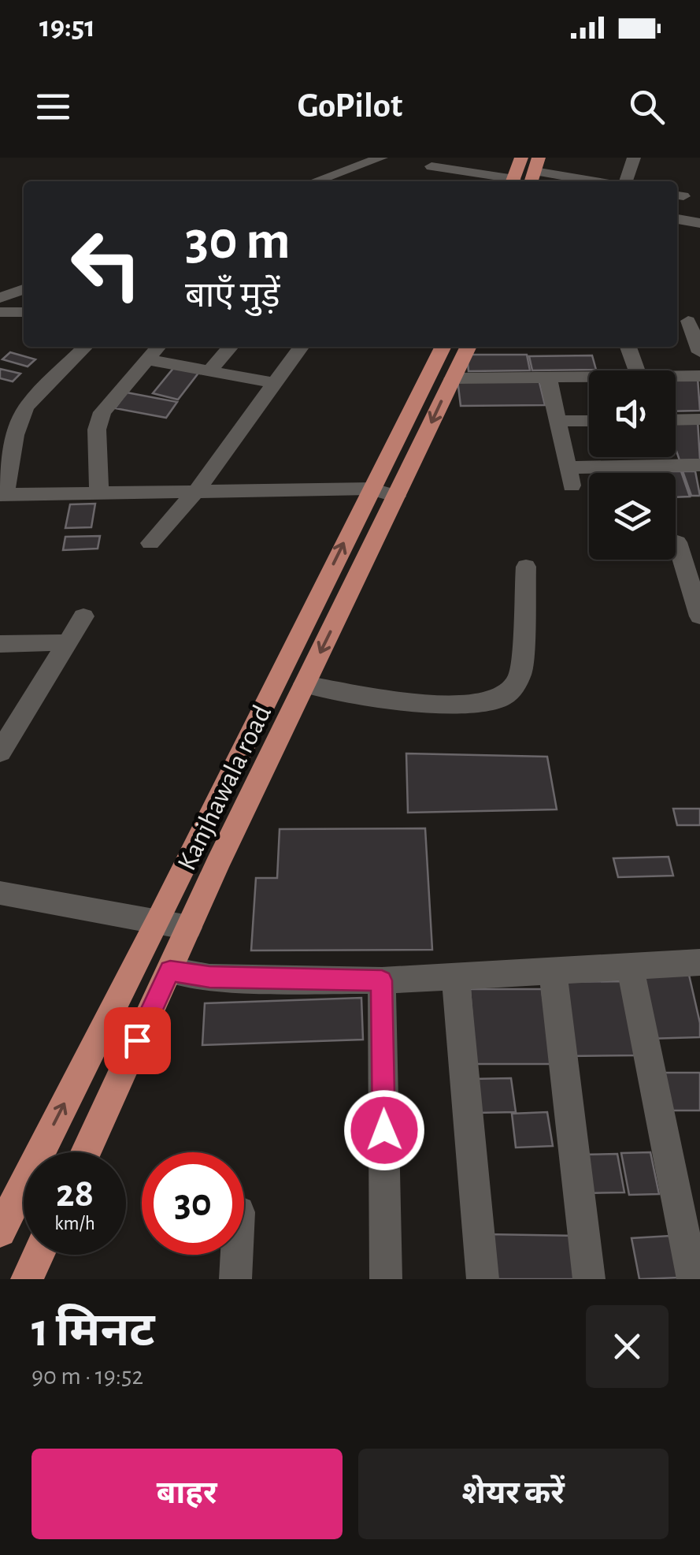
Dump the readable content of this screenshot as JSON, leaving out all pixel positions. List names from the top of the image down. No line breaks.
{"streets":{"main road":["Kanjhawala road"]},"page":{"status":"19:51","header":"GoPilot","turn":["30 m","बाएँ मुड़ें"],"speed":"28 km/h","limit":"30","heading":["1 मिनट","90 m · 19:52"],"buttons":["बाहर","शेयर करें"]}}
